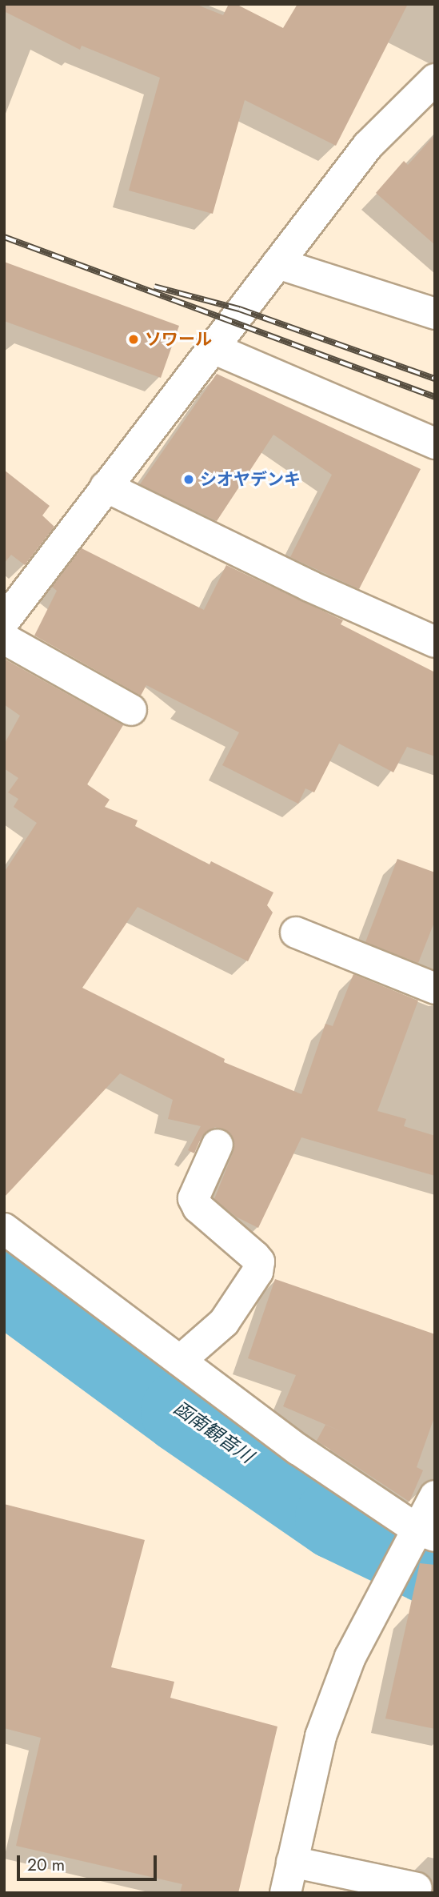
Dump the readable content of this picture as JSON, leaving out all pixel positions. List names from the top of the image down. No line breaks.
{"water":["函南観音川"],"places":["ソワール","シオヤデンキ"],"scale_bar":"20 m"}
